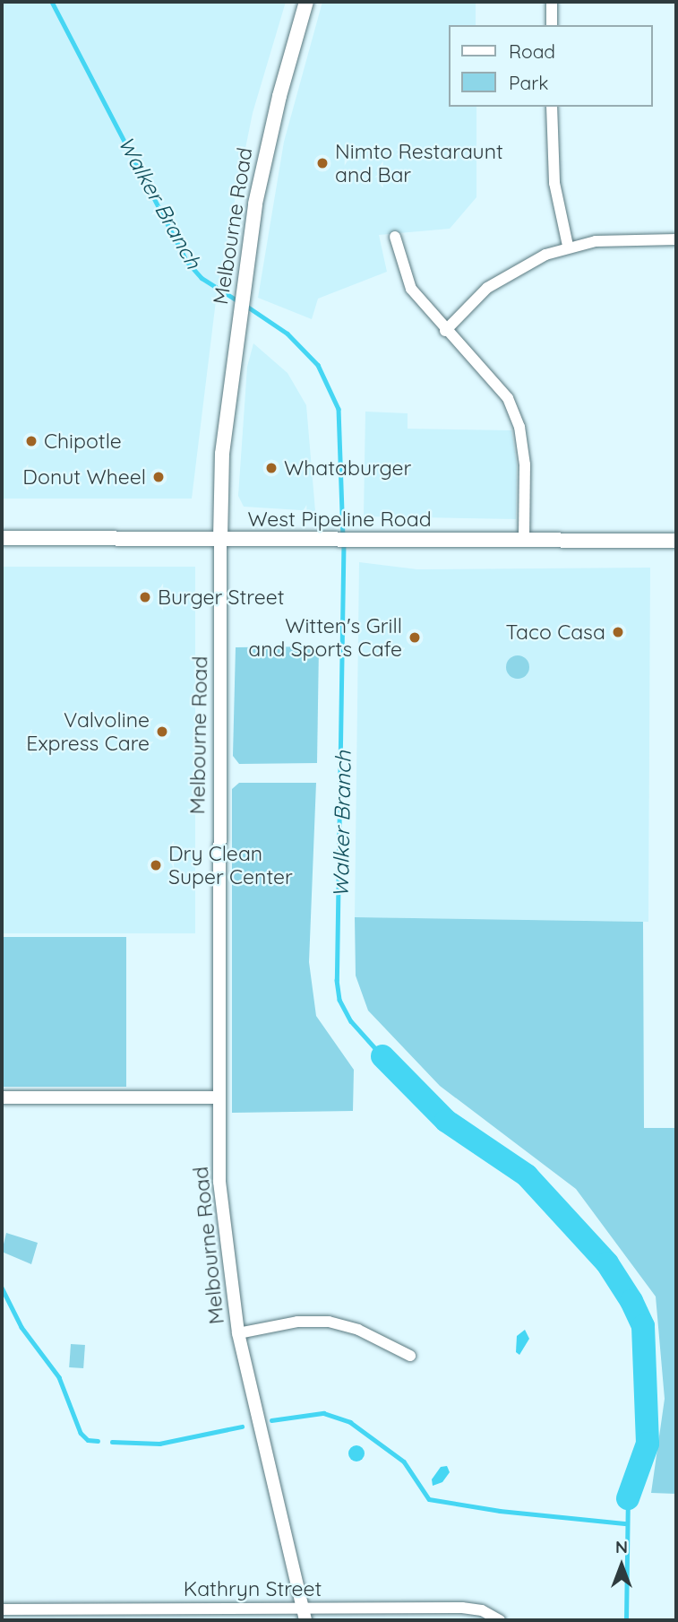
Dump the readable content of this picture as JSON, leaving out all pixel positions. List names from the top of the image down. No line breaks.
{"streets":{"main road":["Melbourne Road","West Pipeline Road"],"street":["Kathryn Street"]},"crossings":[["Melbourne Road","West Pipeline Road"],["Melbourne Road","Kathryn Street"]],"water":["Walker Branch"],"places":["Nimto Restaraunt and Bar","Chipotle","Whataburger","Donut Wheel","Burger Street","Taco Casa","Witten's Grill and Sports Cafe","Valvoline Express Care","Dry Clean Super Center"],"legend":["Road","Park"],"north":"top"}
